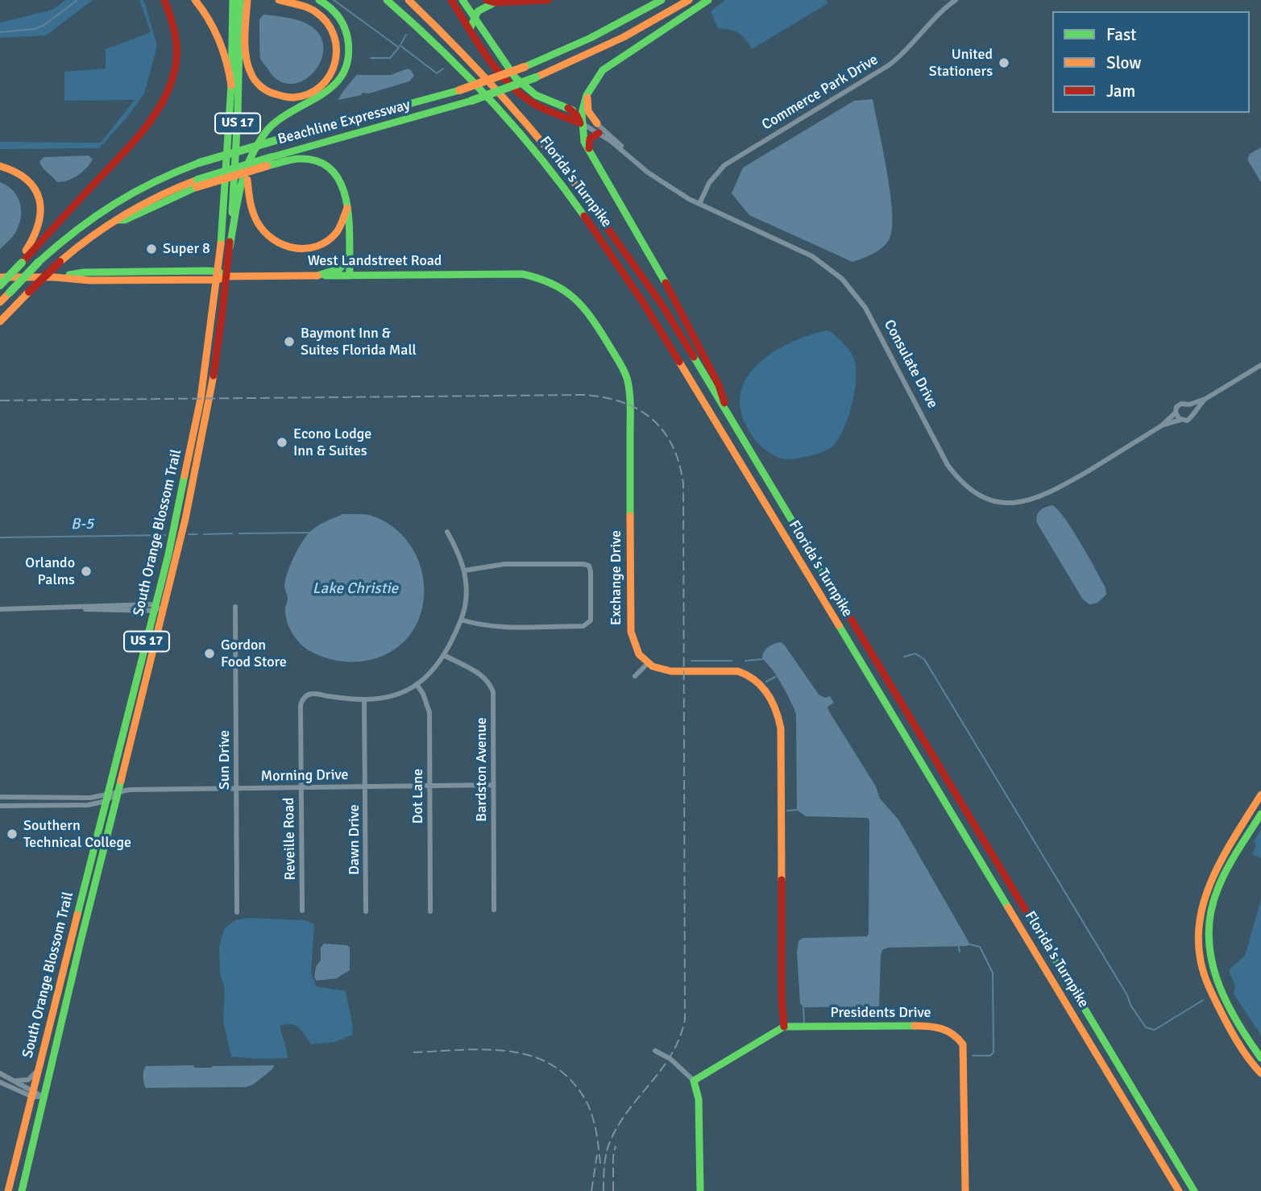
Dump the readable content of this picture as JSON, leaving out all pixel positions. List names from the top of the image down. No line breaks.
{"streets":{"main road":["Beachline Expressway","US 17","Florida's Turnpike","West Landstreet Road","Consulate Drive","South Orange Blossom Trail","Exchange Drive","Presidents Drive"],"street":["Commerce Park Drive","Sun Drive","Bardston Avenue","Morning Drive","Dot Lane","Reveille Road","Dawn Drive"]},"crossings":[["Commerce Park Drive","Consulate Drive"],["West Landstreet Road","South Orange Blossom Trail"],["West Landstreet Road","Exchange Drive"],["South Orange Blossom Trail","Morning Drive"],["Sun Drive","Morning Drive"],["Bardston Avenue","Morning Drive"],["Morning Drive","Dot Lane"],["Morning Drive","Reveille Road"],["Morning Drive","Dawn Drive"],["Reveille Road","Dawn Drive"]],"water":["B-5","Lake Christie"],"places":["United Stationers","Super 8","Baymont Inn & Suites Florida Mall","Econo Lodge Inn & Suites","Orlando Palms","Gordon Food Store","Southern Technical College"],"legend":["Fast","Slow","Jam"]}
